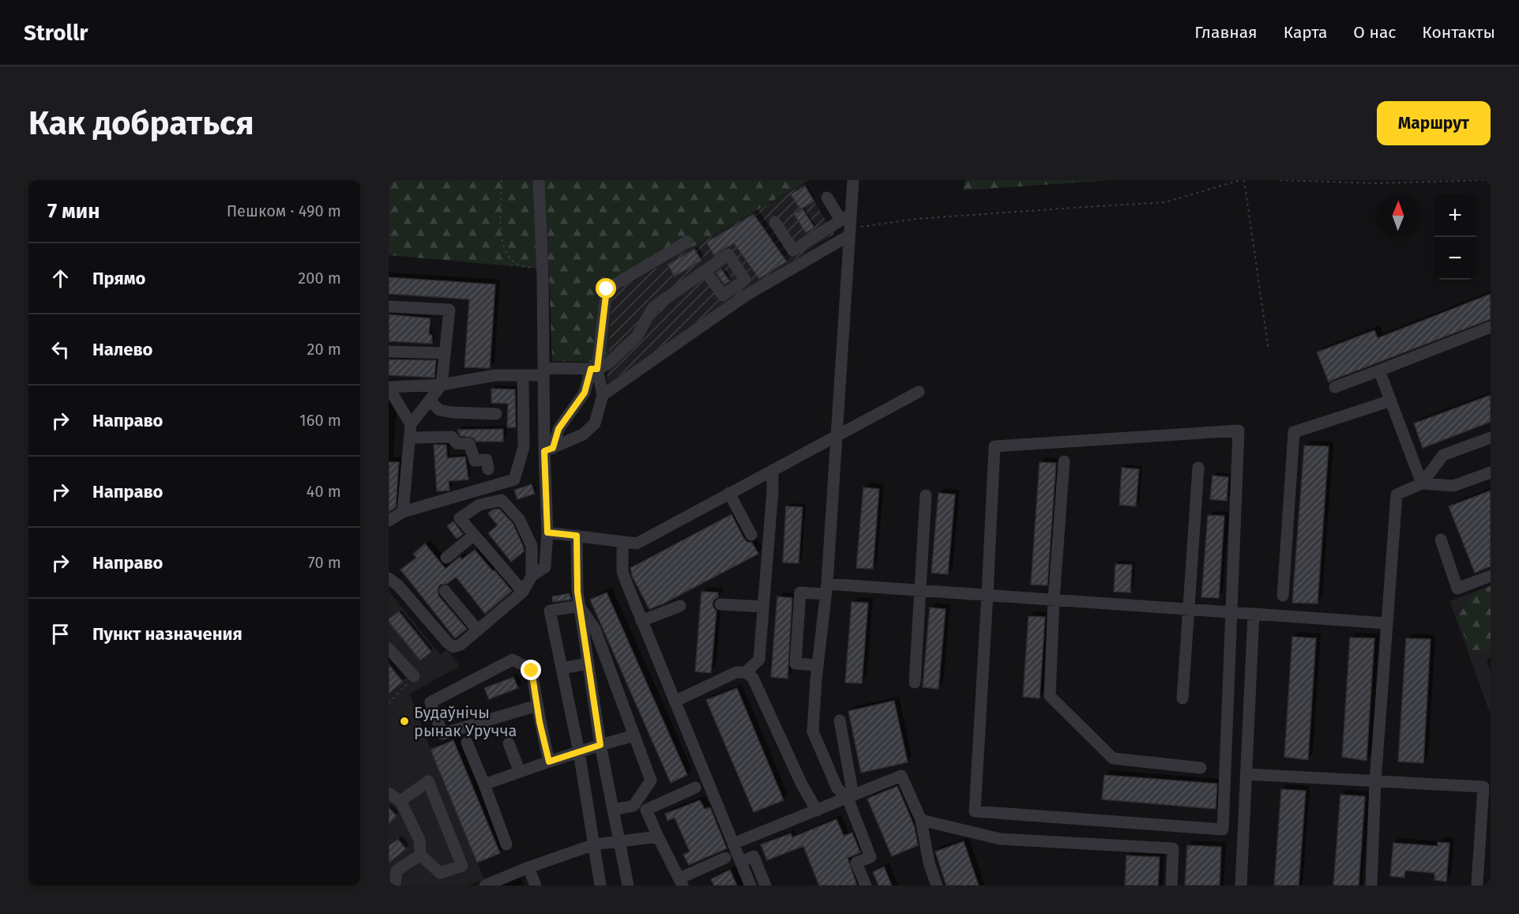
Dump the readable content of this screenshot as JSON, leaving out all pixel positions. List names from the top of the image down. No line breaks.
{"places":["Будаўнічы рынак Уручча"],"north":"top","page":{"header":"Strollr","nav":["Главная","Карта","О нас","Контакты"],"buttons":"Маршрут","title":"Как добраться","heading":["7 мин","Пешком · 490 m"],"map_buttons":["+","−"],"list":[["Прямо","200 m"],["Налево","20 m"],["Направо","160 m"],["Направо","40 m"],["Направо","70 m"],"Пункт назначения"]}}
